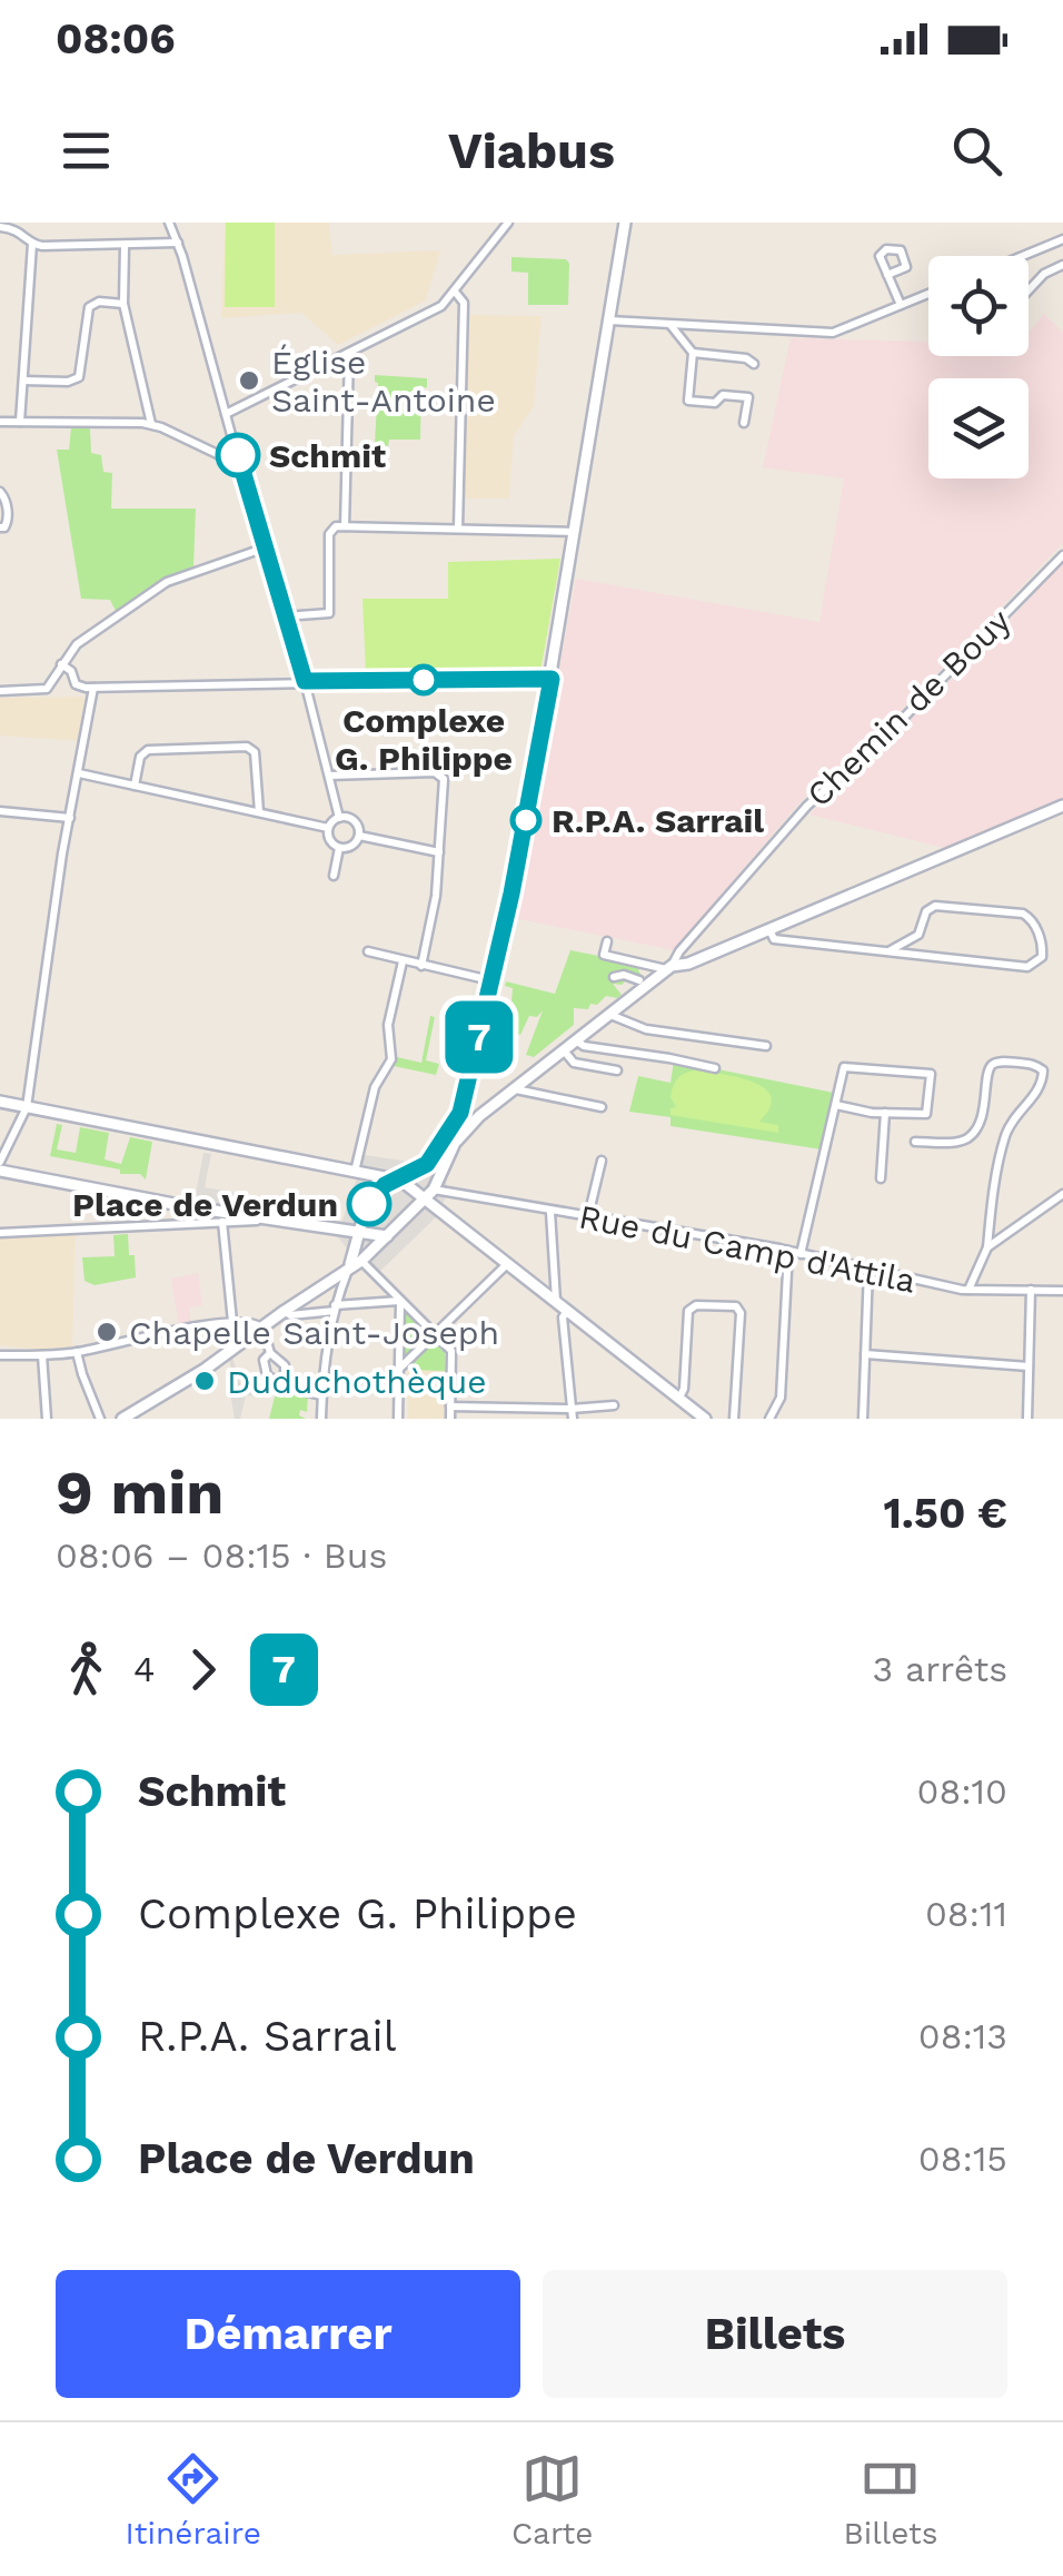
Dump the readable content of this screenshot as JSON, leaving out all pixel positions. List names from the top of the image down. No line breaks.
{"streets":{"street":["Chemin de Bouy","Rue du Camp d'Attila"]},"places":["Église Saint-Antoine","Schmit","Complexe G. Philippe","R.P.A. Sarrail","Place de Verdun","Chapelle Saint-Joseph","Duduchothèque"],"lines":["bus line 7"],"page":{"status":"08:06","header":"Viabus","on_map":"7","heading":["9 min","08:06 – 08:15 · Bus","1.50 €"],"legs":["4","7","3 arrêts"],"list":[{"name":"Schmit","value":"08:10"},{"name":"Complexe G. Philippe","value":"08:11"},{"name":"R.P.A. Sarrail","value":"08:13"},{"name":"Place de Verdun","value":"08:15"}],"buttons":["Démarrer","Billets"],"tabs":["Itinéraire","Carte","Billets"]}}
